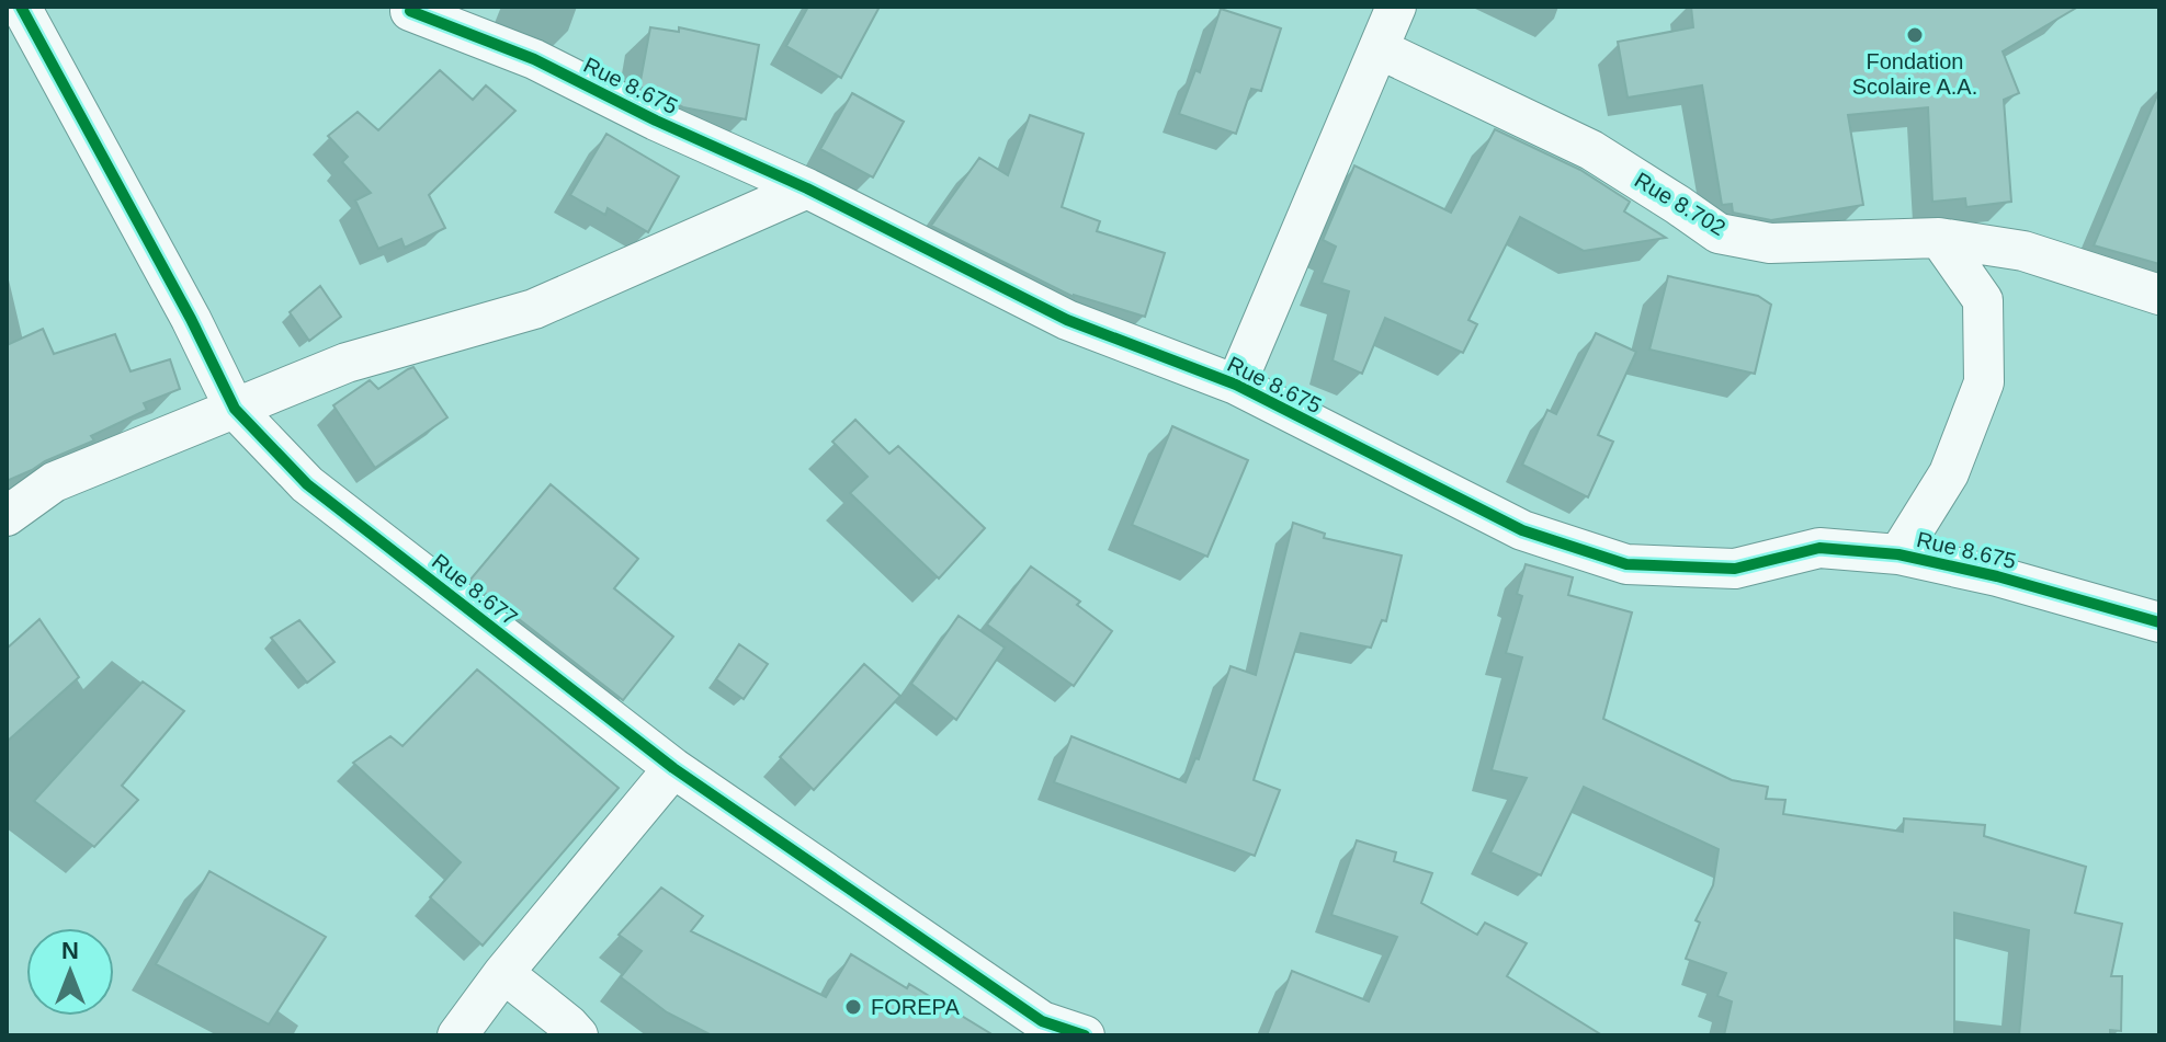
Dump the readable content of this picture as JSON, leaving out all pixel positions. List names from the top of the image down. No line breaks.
{"streets":{"street":["Rue 8.675","Rue 8.702","Rue 8.677"]},"places":["Fondation Scolaire A.A.","FOREPA"],"north":"top"}
